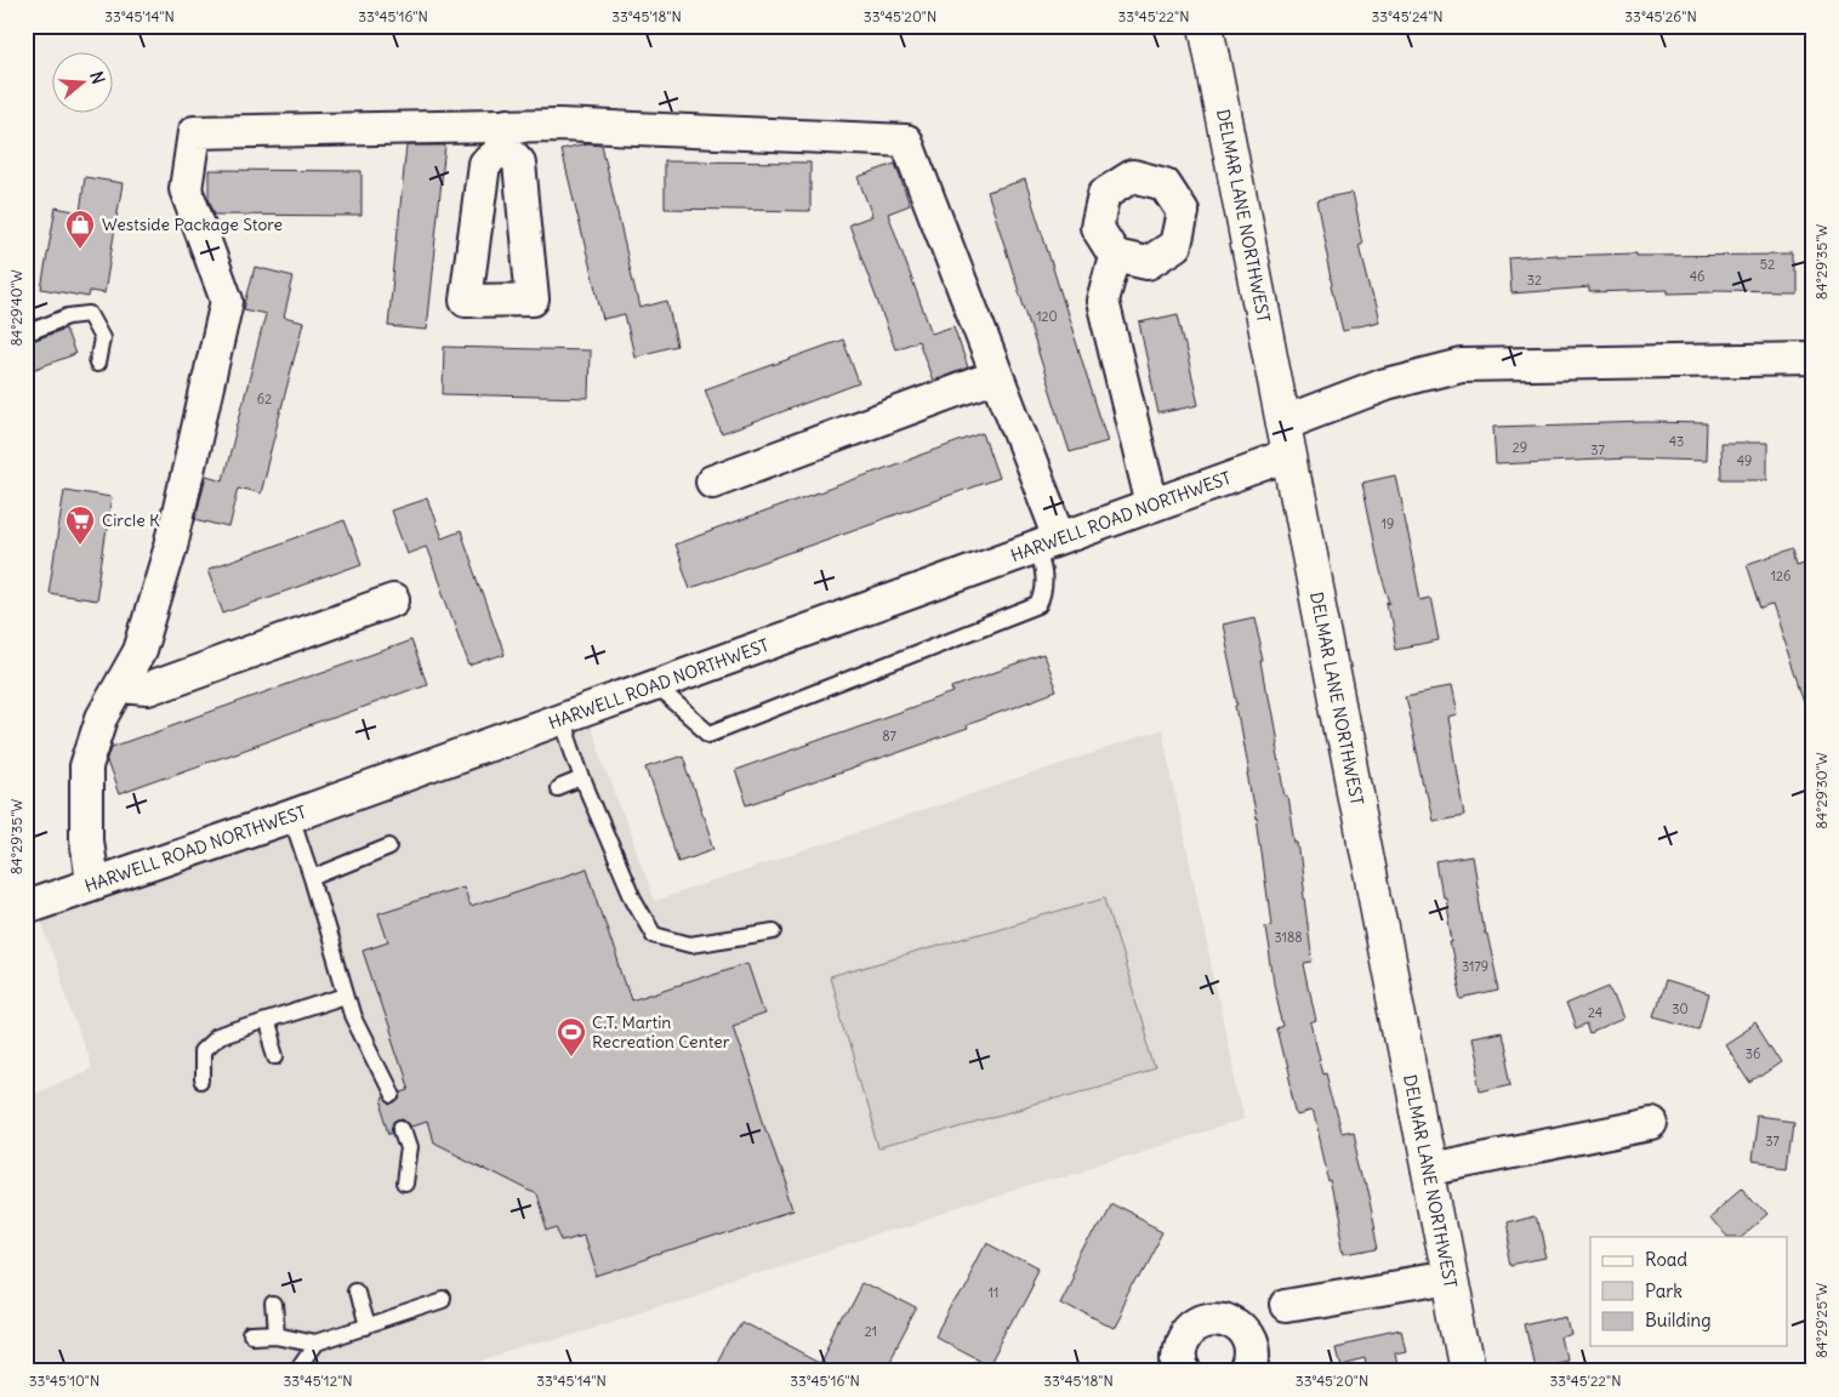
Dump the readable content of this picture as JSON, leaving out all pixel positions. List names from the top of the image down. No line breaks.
{"streets":{"street":["DELMAR LANE NORTHWEST","HARWELL ROAD NORTHWEST"]},"crossings":[["DELMAR LANE NORTHWEST","HARWELL ROAD NORTHWEST"]],"places":{"shop":["Westside Package Store"],"supermarket":["Circle K"],"sports":["C.T. Martin Recreation Center"]},"house_numbers":["52","46","32","120","62","43","29","37","49","19","126","87","3188","3179","30","24","36","37","11","21"],"legend":["Road","Park","Building"],"north":"right","coordinates":["33°45'14\"N","33°45'16\"N","33°45'18\"N","33°45'20\"N","33°45'22\"N","33°45'24\"N","33°45'26\"N","84°29'35\"W","84°29'40\"W","84°29'30\"W","84°29'25\"W","33°45'10\"N","33°45'12\"N"]}
